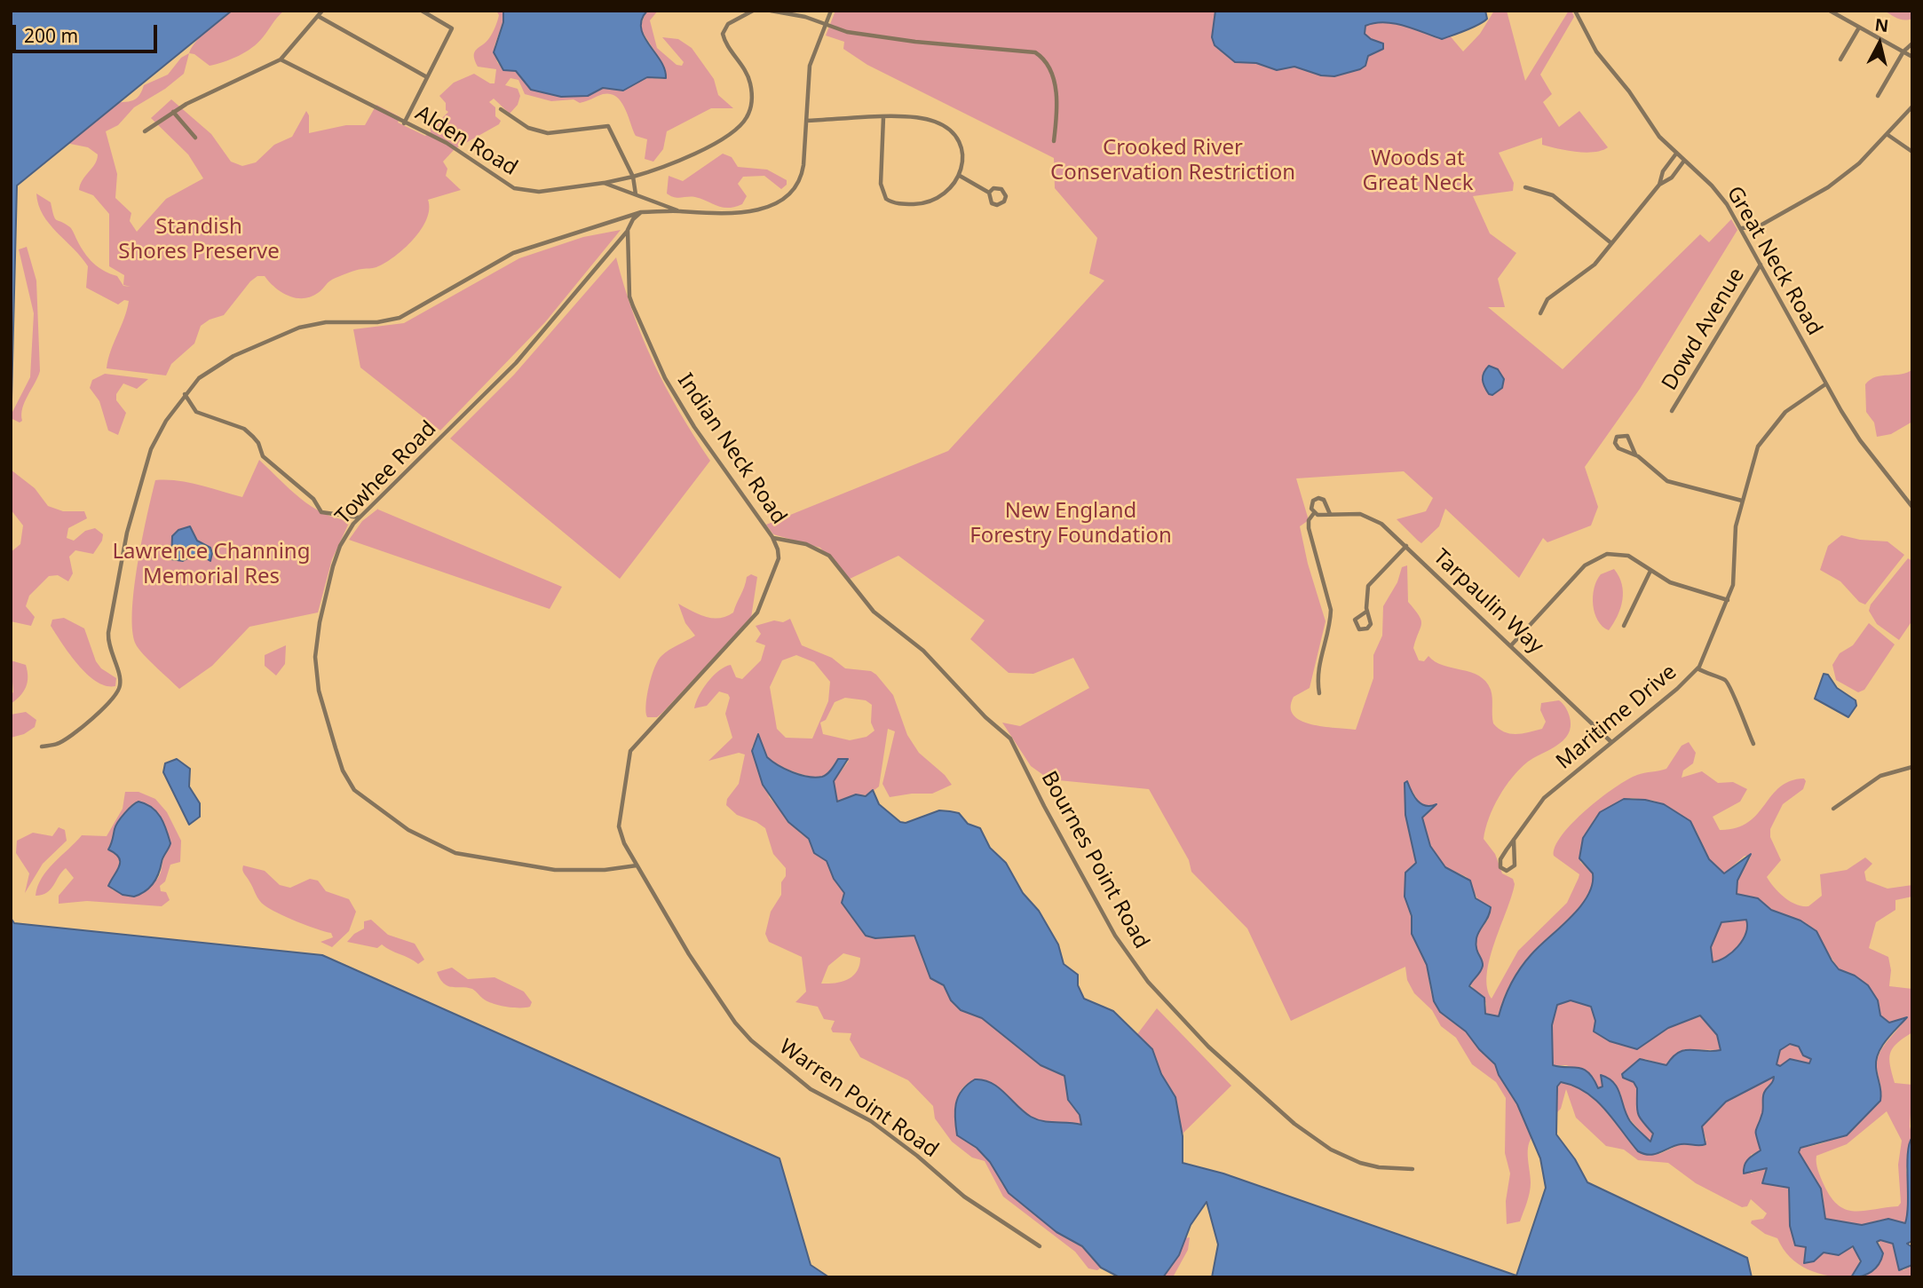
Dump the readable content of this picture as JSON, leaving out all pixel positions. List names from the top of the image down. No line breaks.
{"streets":{"street":["Alden Road","Great Neck Road","Dowd Avenue","Indian Neck Road","Towhee Road","Tarpaulin Way","Maritime Drive","Bournes Point Road","Warren Point Road"]},"crossings":[["Great Neck Road","Dowd Avenue"],["Great Neck Road","Maritime Drive"],["Indian Neck Road","Towhee Road"],["Indian Neck Road","Bournes Point Road"],["Indian Neck Road","Warren Point Road"],["Tarpaulin Way","Maritime Drive"]],"parks":["Crooked River Conservation Restriction","Woods at Great Neck","Standish Shores Preserve","New England Forestry Foundation","Lawrence Channing Memorial Res"],"scale_bar":"200 m","north":"top"}
